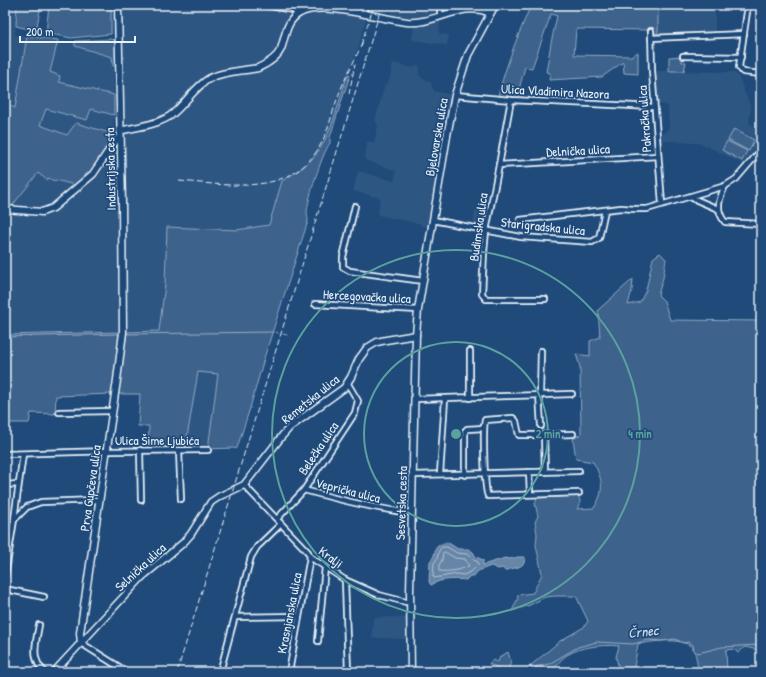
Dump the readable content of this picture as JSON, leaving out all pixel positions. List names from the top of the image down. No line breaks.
{"streets":{"street":["Ulica Vladimira Nazora","Pakračka ulica","Bjelovarska ulica","Delnička ulica","Industrijska cesta","Starigradska ulica","Budimska ulica","Hercegovačka ulica","Remetska ulica","Ulica Šime Ljubića","Belečka ulica","Prva Gupčeva ulica","Veprička ulica","Sesvetska cesta","Kralji","Selnička ulica","Krasnjanska ulica"]},"crossings":[["Ulica Vladimira Nazora","Pakračka ulica"],["Ulica Vladimira Nazora","Bjelovarska ulica"],["Ulica Vladimira Nazora","Budimska ulica"],["Pakračka ulica","Delnička ulica"],["Bjelovarska ulica","Starigradska ulica"],["Bjelovarska ulica","Hercegovačka ulica"],["Bjelovarska ulica","Remetska ulica"],["Bjelovarska ulica","Sesvetska cesta"],["Delnička ulica","Budimska ulica"],["Industrijska cesta","Prva Gupčeva ulica"],["Starigradska ulica","Budimska ulica"],["Remetska ulica","Belečka ulica"],["Remetska ulica","Sesvetska cesta"],["Remetska ulica","Kralji"],["Remetska ulica","Selnička ulica"],["Ulica Šime Ljubića","Prva Gupčeva ulica"],["Belečka ulica","Veprička ulica"],["Belečka ulica","Kralji"],["Prva Gupčeva ulica","Selnička ulica"],["Veprička ulica","Sesvetska cesta"],["Kralji","Selnička ulica"],["Kralji","Krasnjanska ulica"]],"water":["Črnec"],"scale_bar":"200 m","rings":["2 min","4 min"]}
